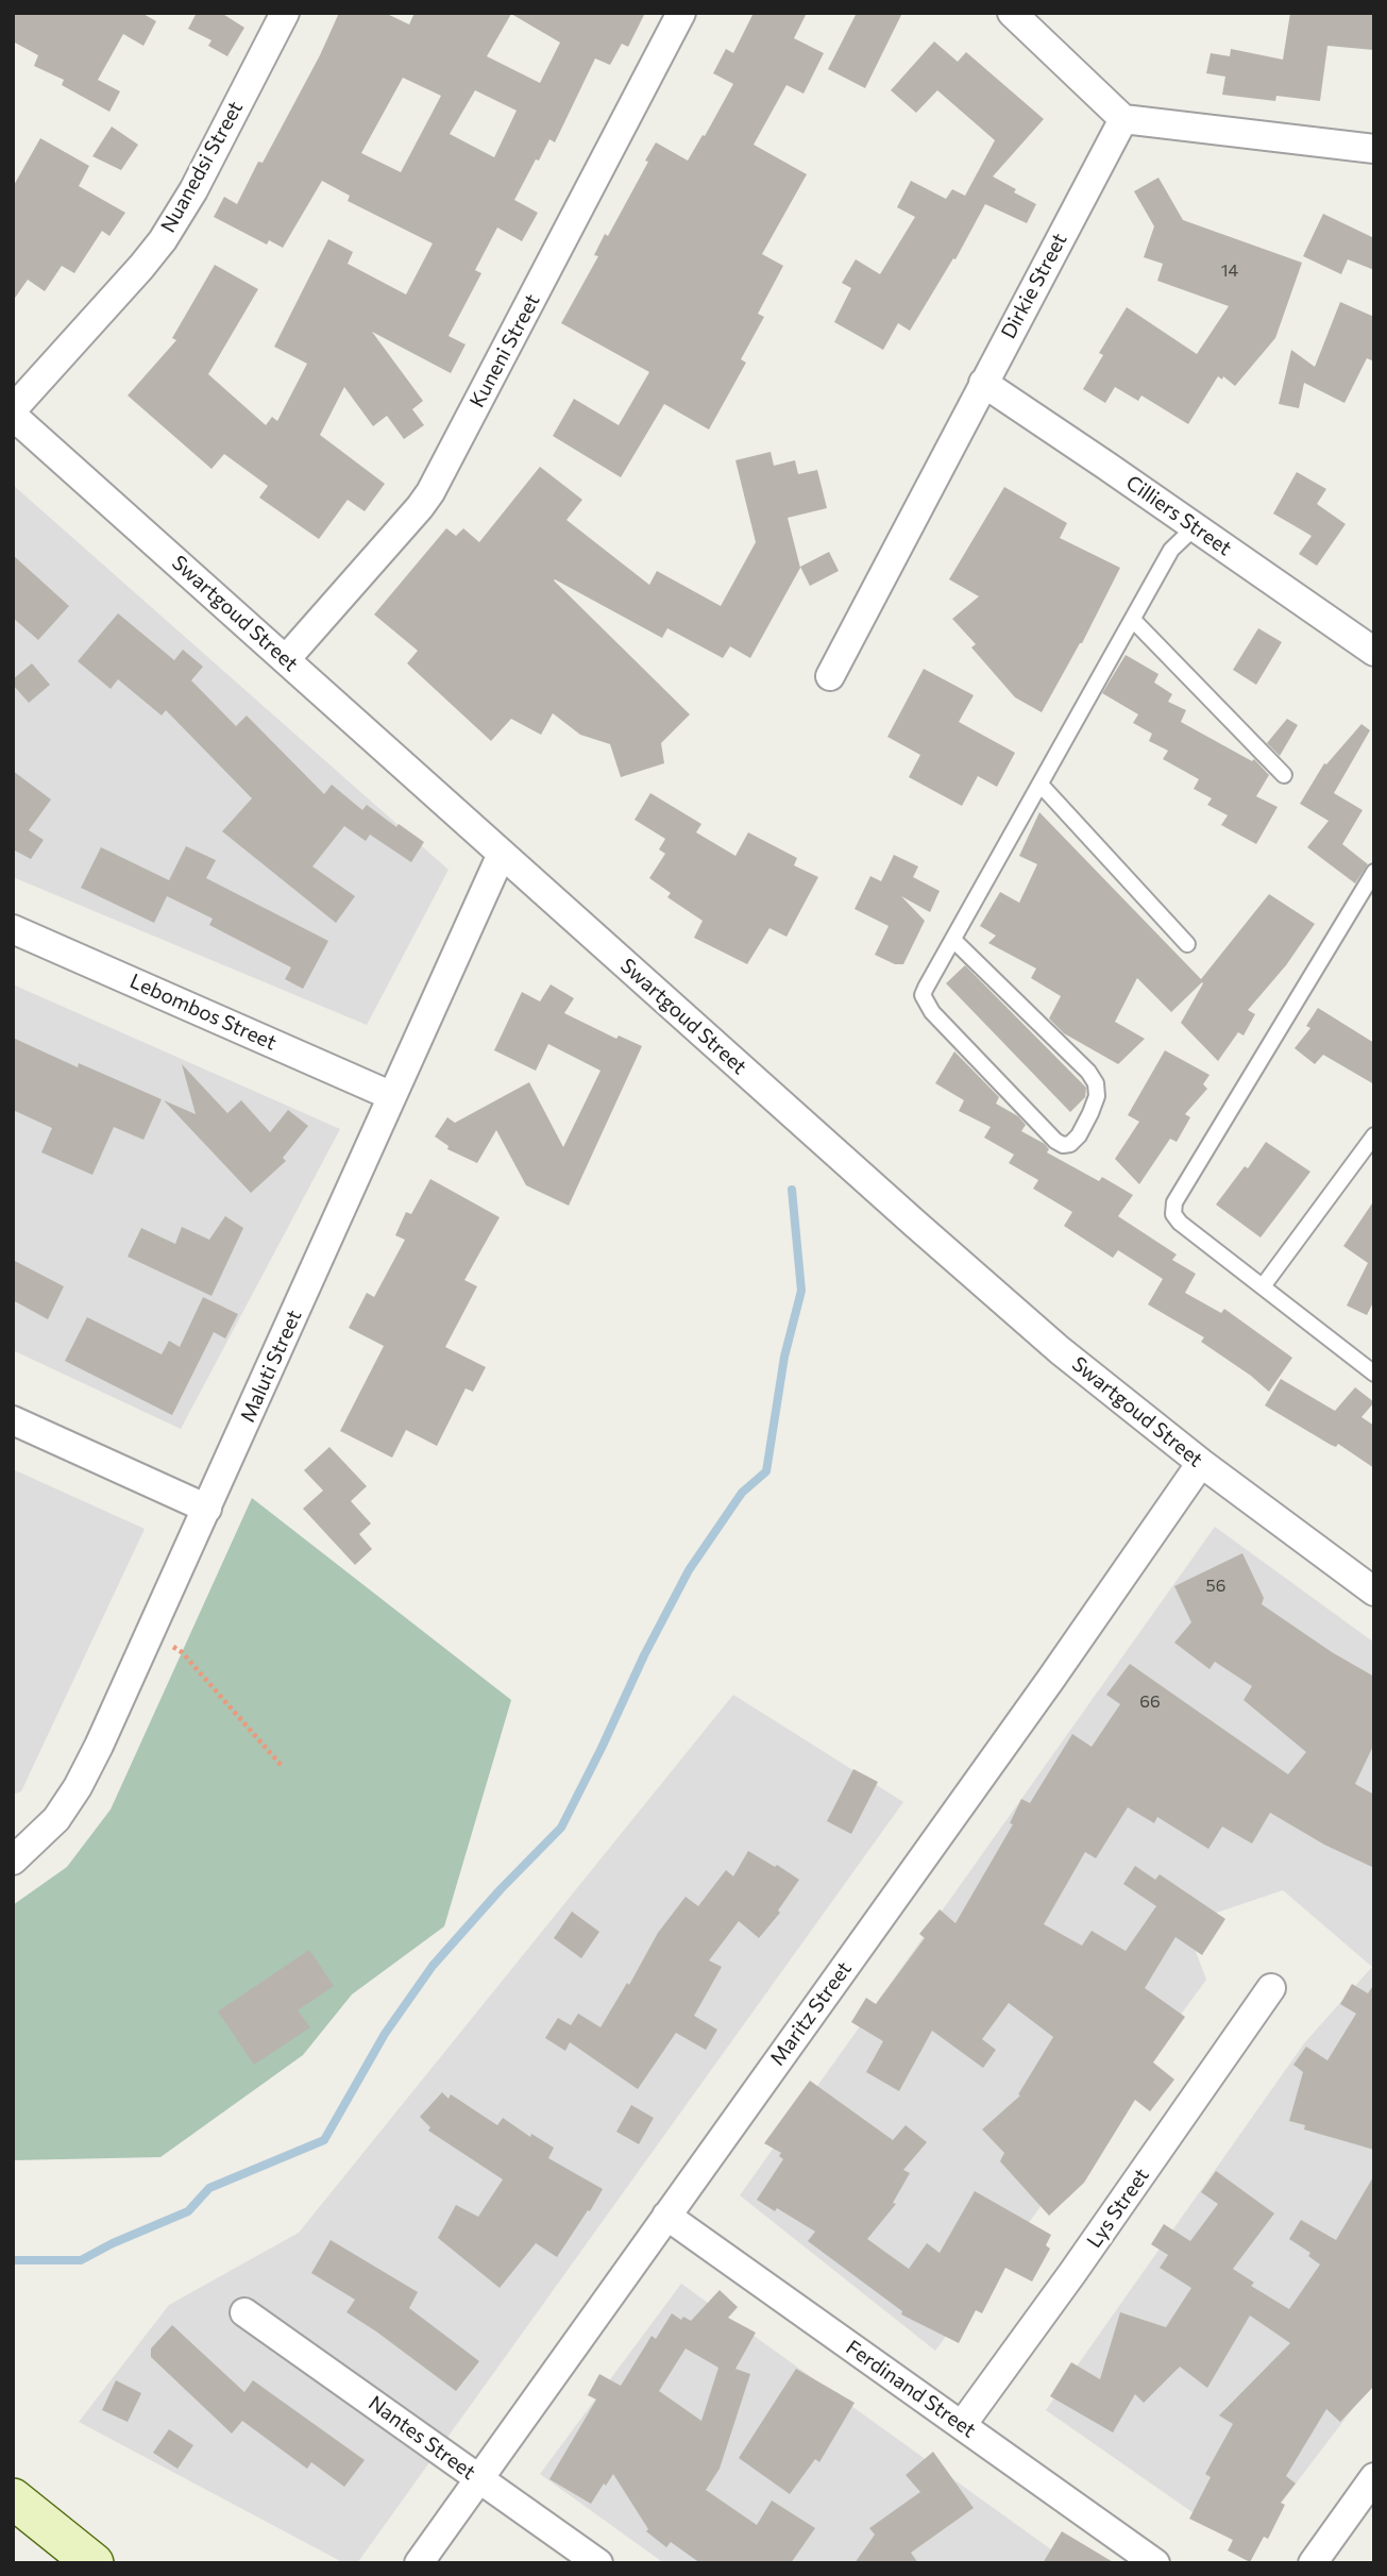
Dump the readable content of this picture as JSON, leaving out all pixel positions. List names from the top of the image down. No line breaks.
{"streets":{"street":["Nuanedsi Street","Dirkie Street","Kuneni Street","Cilliers Street","Swartgoud Street","Lebombos Street","Maluti Street","Maritz Street","Lys Street","Ferdinand Street","Nantes Street"]},"crossings":[["Dirkie Street","Cilliers Street"],["Kuneni Street","Swartgoud Street"],["Swartgoud Street","Maluti Street"],["Swartgoud Street","Maritz Street"],["Lebombos Street","Maluti Street"],["Maritz Street","Ferdinand Street"],["Maritz Street","Nantes Street"],["Lys Street","Ferdinand Street"]],"house_numbers":["14","56","66"]}
